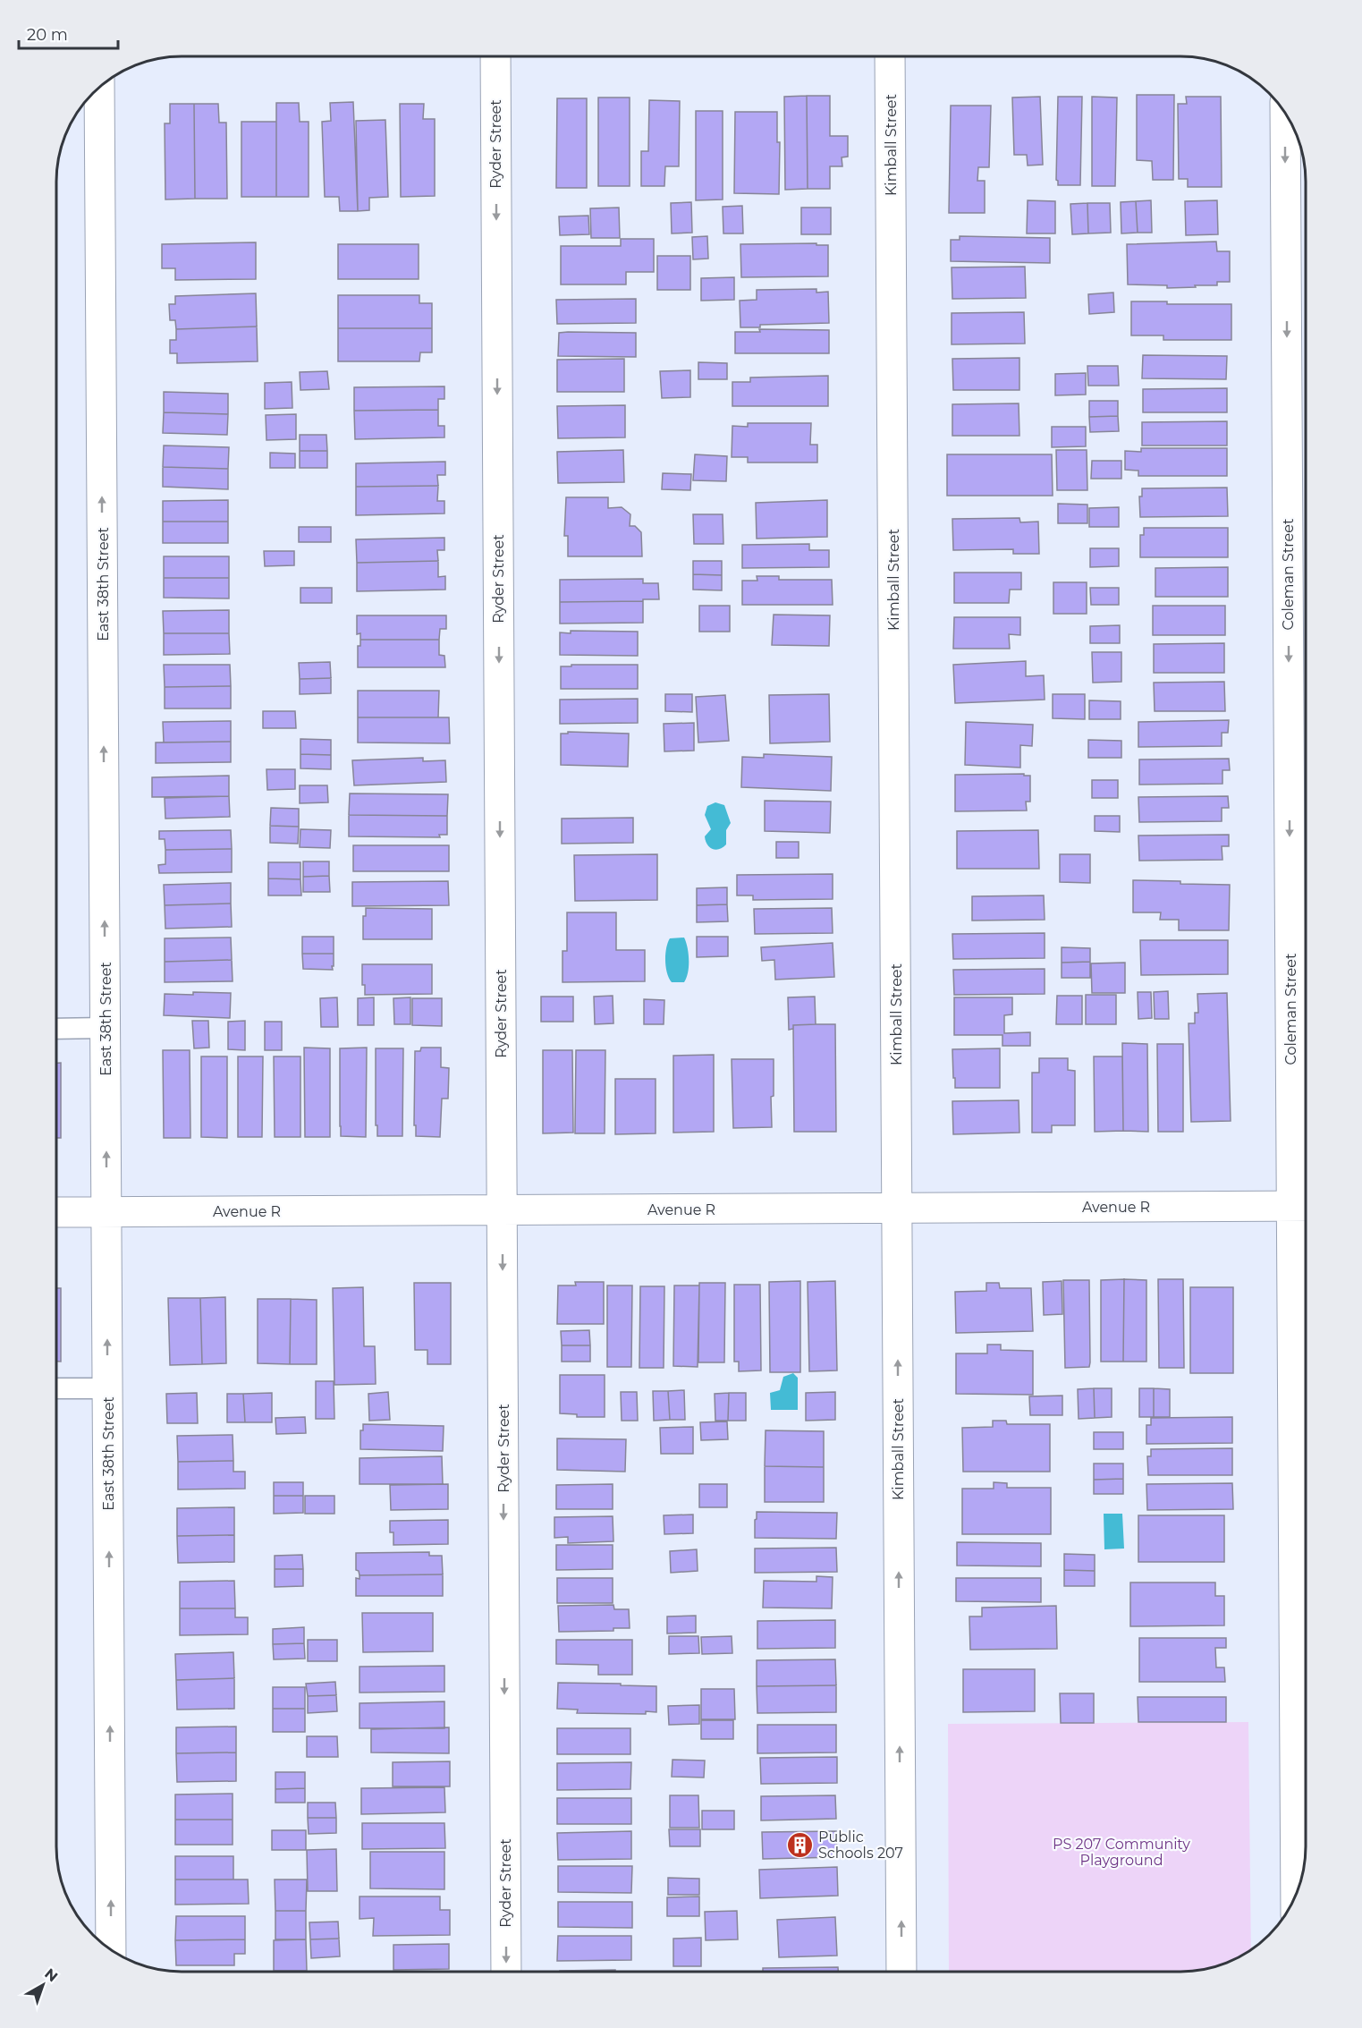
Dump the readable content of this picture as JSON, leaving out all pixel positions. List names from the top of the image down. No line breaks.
{"streets":{"street":["Ryder Street","Kimball Street","Coleman Street","East 38th Street","Avenue R"]},"crossings":[["Ryder Street","Avenue R"],["Kimball Street","Avenue R"],["Coleman Street","Avenue R"],["East 38th Street","Avenue R"]],"one_way":["Ryder Street","Kimball Street","Coleman Street","East 38th Street"],"parks":["PS 207 Community Playground"],"places":{"building":["Public Schools 207"]},"scale_bar":"20 m","north":"top right"}
